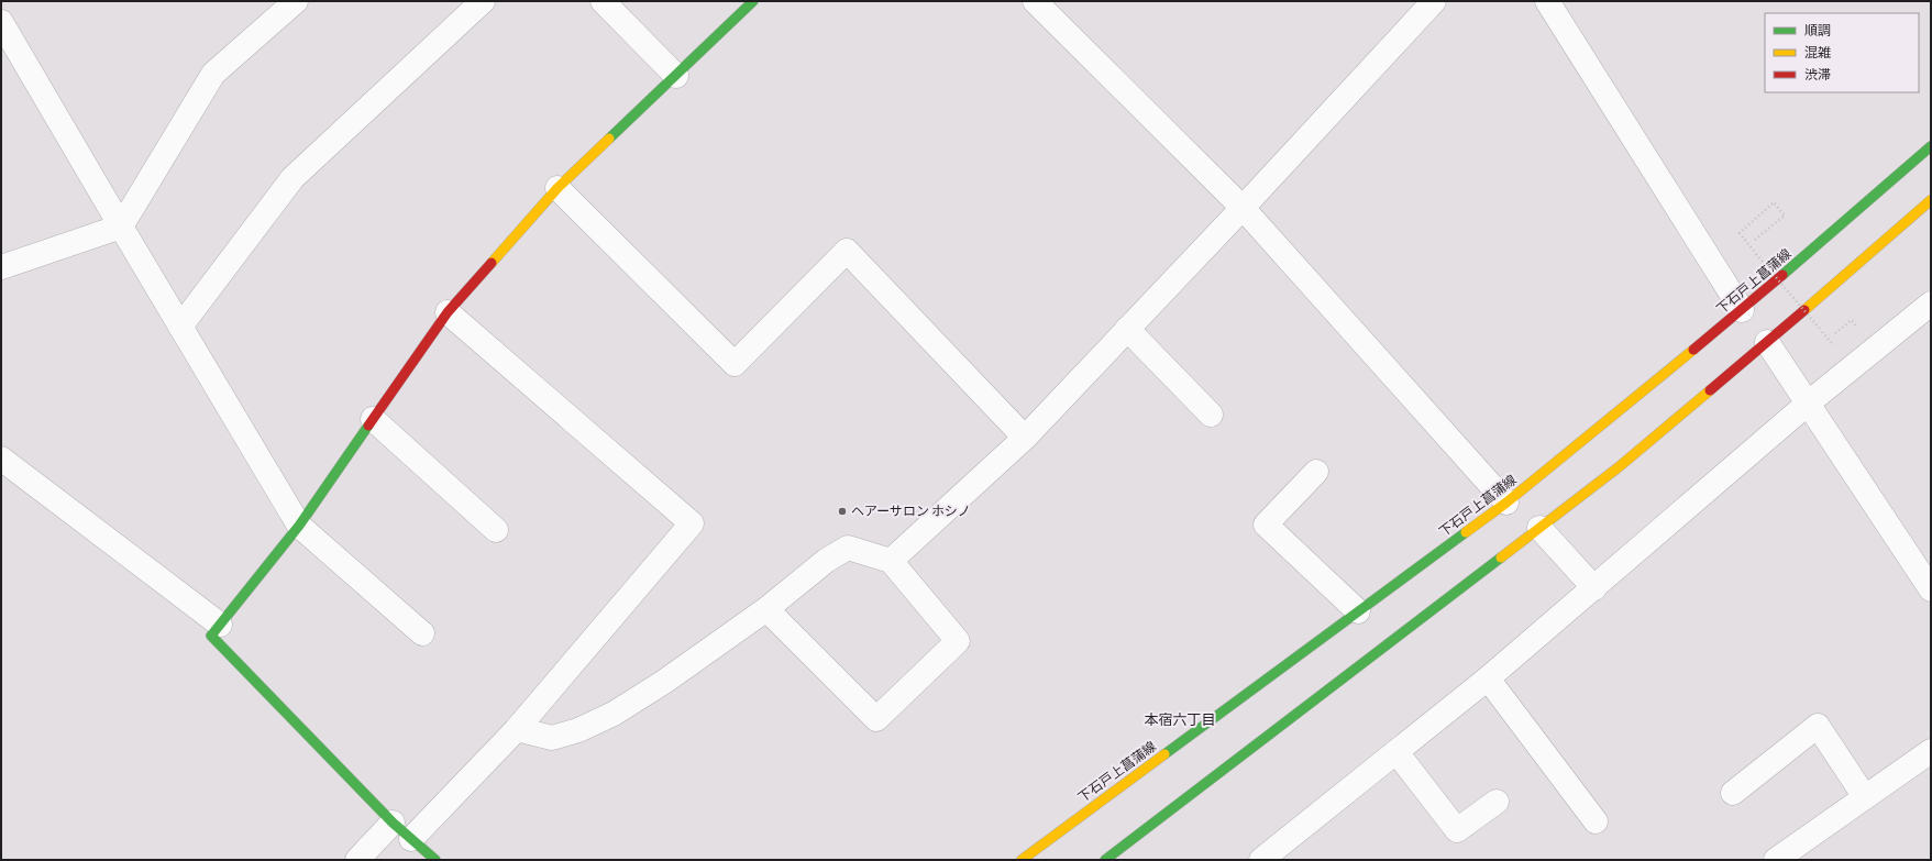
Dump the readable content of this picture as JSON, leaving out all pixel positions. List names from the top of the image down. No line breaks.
{"streets":{"main road":["下石戸上菖蒲線"]},"districts":["本宿六丁目"],"places":["ヘアーサロン ホシノ"],"legend":["順調","混雑","渋滞"]}
